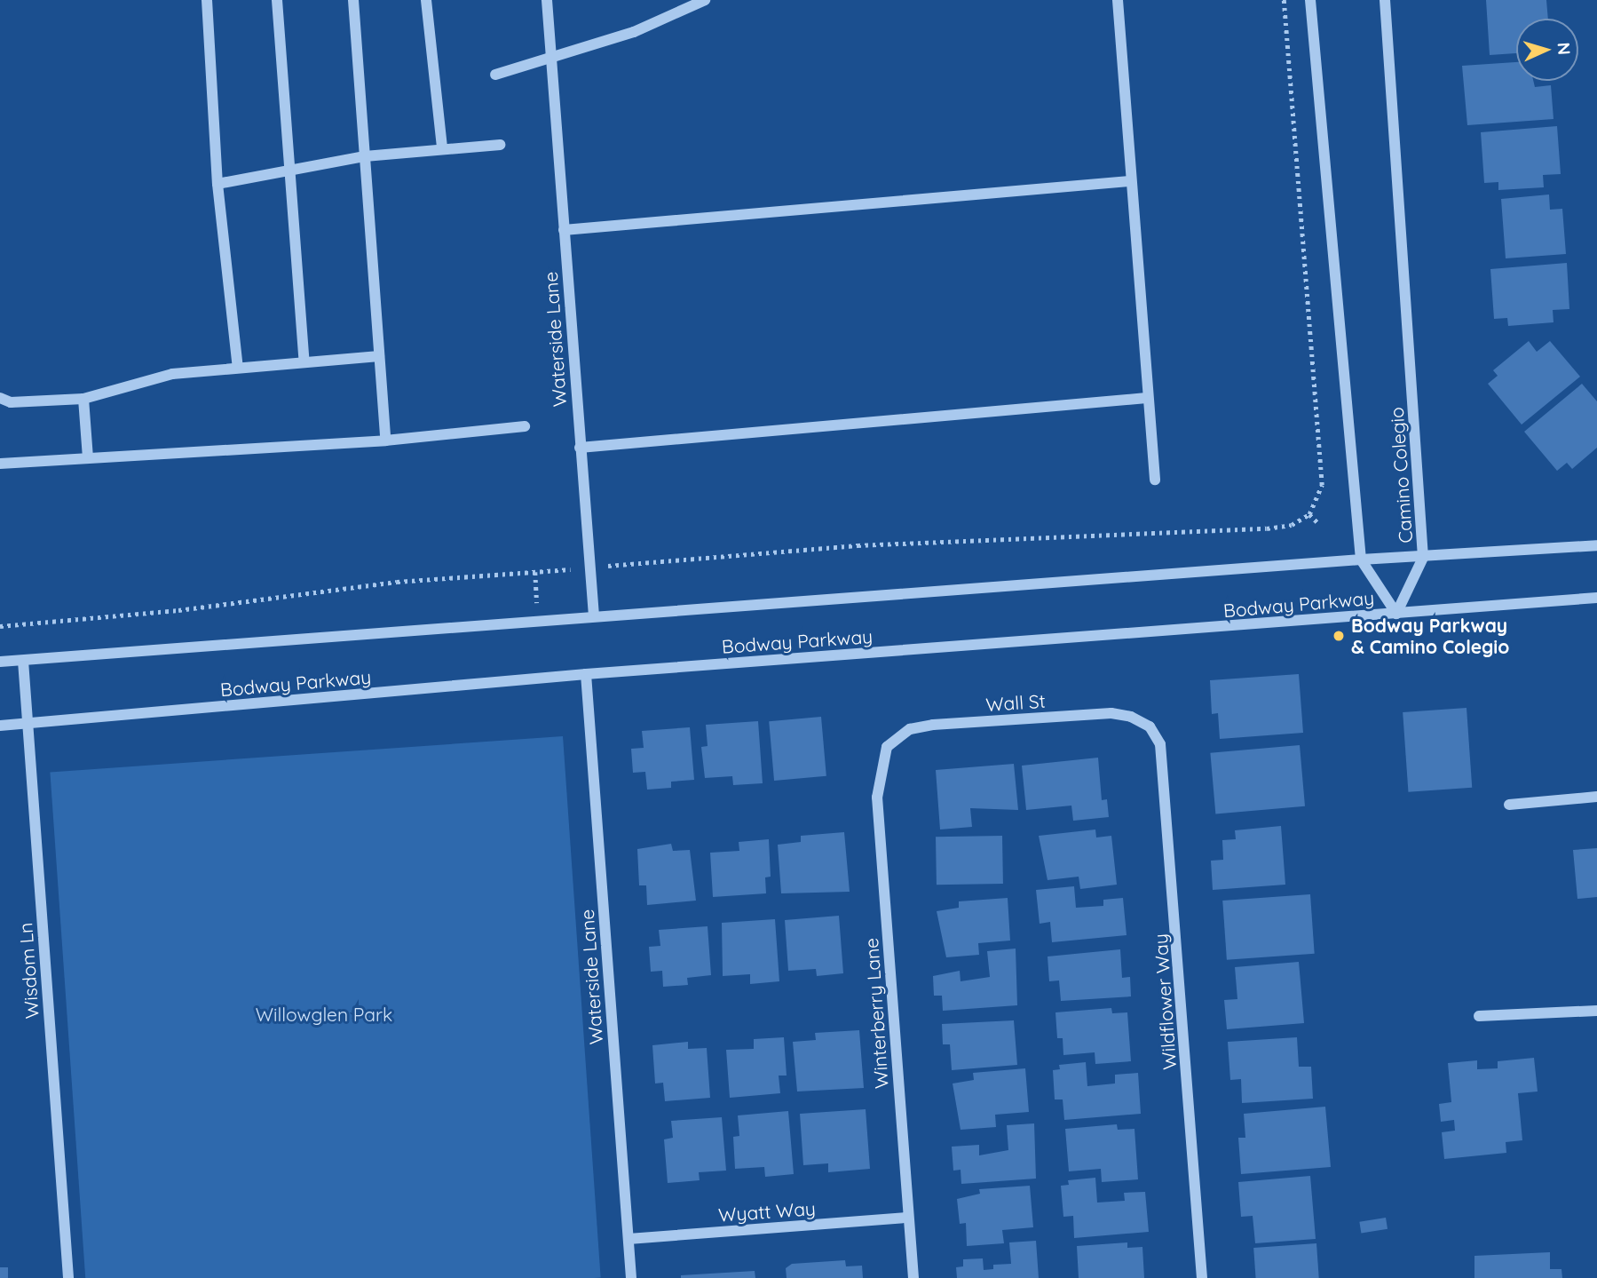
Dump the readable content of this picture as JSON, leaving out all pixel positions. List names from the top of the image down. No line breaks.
{"streets":{"street":["Waterside Lane","Camino Colegio","Bodway Parkway","Wall St","Wisdom Ln","Wildflower Way","Winterberry Lane","Wyatt Way"]},"crossings":[["Waterside Lane","Bodway Parkway"],["Waterside Lane","Wyatt Way"],["Camino Colegio","Bodway Parkway"],["Bodway Parkway","Wisdom Ln"],["Wall St","Wildflower Way"],["Wall St","Winterberry Lane"],["Winterberry Lane","Wyatt Way"]],"parks":["Willowglen Park"],"places":["Bodway Parkway & Camino Colegio"],"north":"right"}
